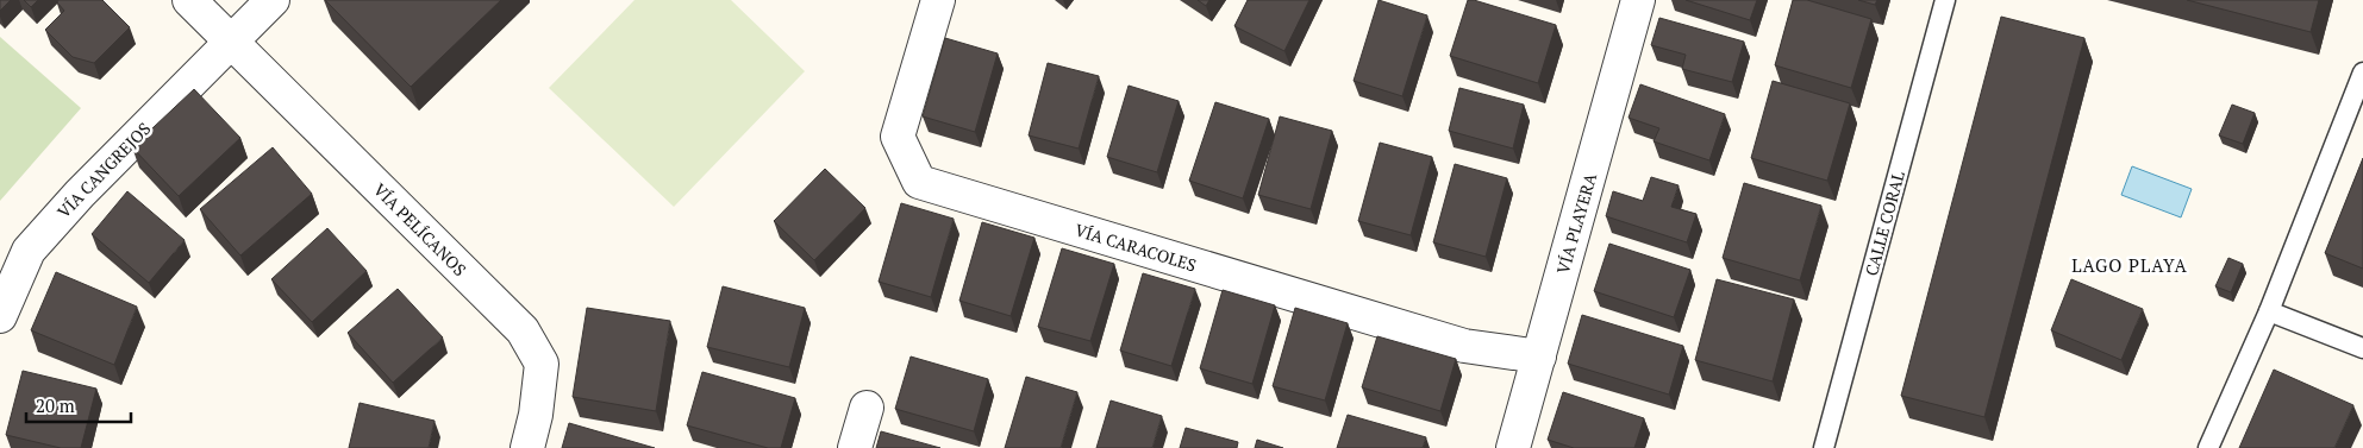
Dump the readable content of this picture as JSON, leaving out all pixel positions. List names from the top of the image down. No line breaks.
{"streets":{"street":["VÍA CANGREJOS","VÍA PLAYERA","VÍA PELÍCANOS","VÍA CARACOLES"],"lane":["CALLE CORAL"]},"crossings":[["VÍA CANGREJOS","VÍA PELÍCANOS"],["VÍA PLAYERA","VÍA CARACOLES"]],"districts":["LAGO PLAYA"],"scale_bar":"20 m"}
